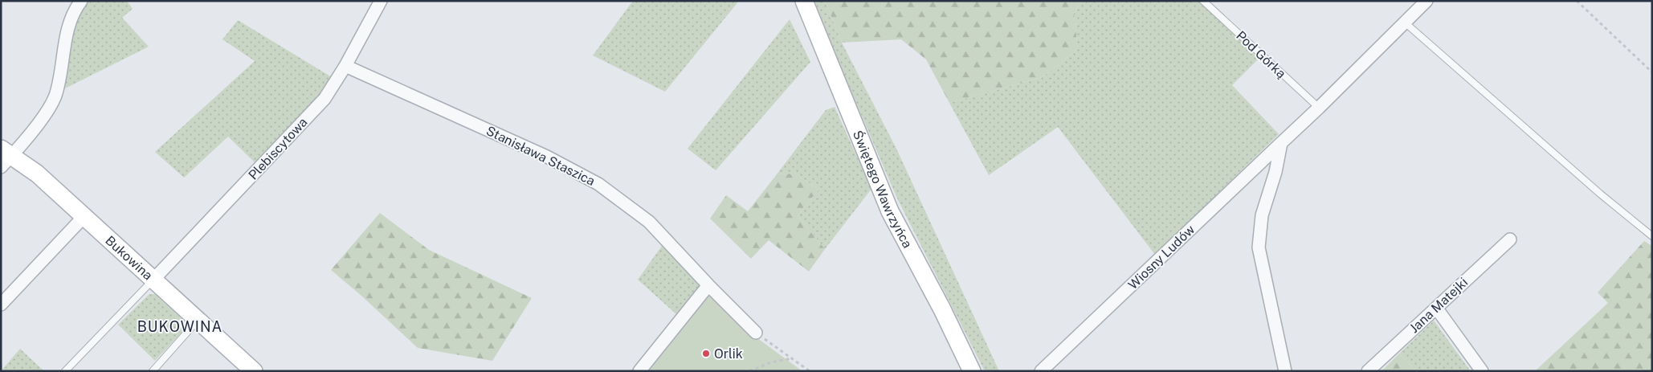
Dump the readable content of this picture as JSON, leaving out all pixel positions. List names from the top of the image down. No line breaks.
{"streets":{"street":["Plebiscytowa","Stanisława Staszica","Świętego Wawrzyńca","Wiosny Ludów","Bukowina","Jana Matejki"],"lane":["Pod Górką"]},"crossings":[["Pod Górką","Wiosny Ludów"],["Plebiscytowa","Stanisława Staszica"],["Plebiscytowa","Bukowina"]],"districts":["BUKOWINA"],"places":["Orlik"]}
